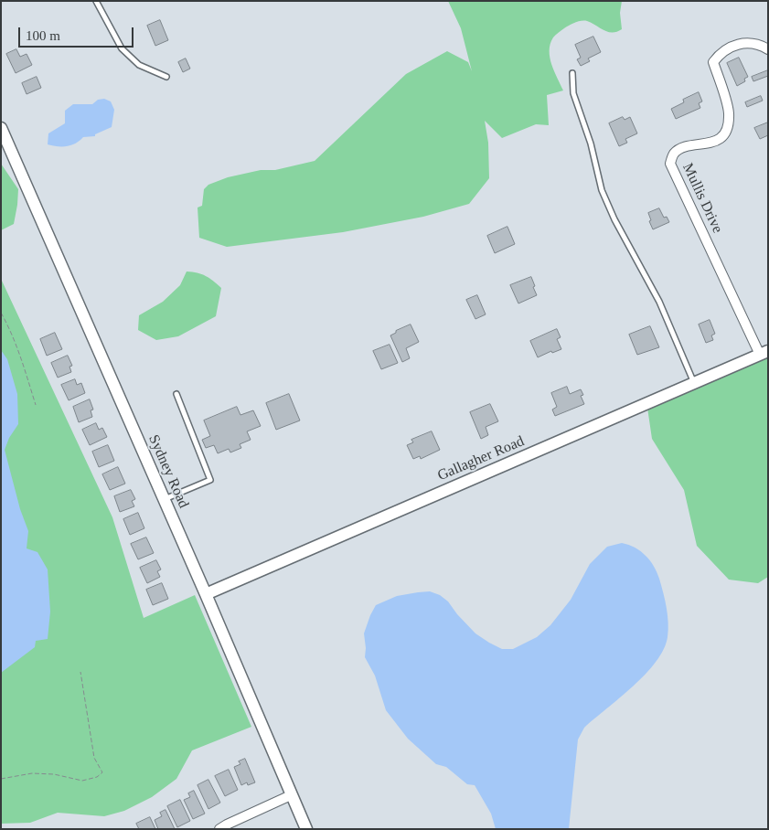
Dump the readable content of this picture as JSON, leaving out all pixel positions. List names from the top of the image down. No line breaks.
{"streets":{"street":["Mullis Drive","Gallagher Road","Sydney Road"]},"crossings":[["Mullis Drive","Gallagher Road"],["Gallagher Road","Sydney Road"]],"scale_bar":"100 m"}
